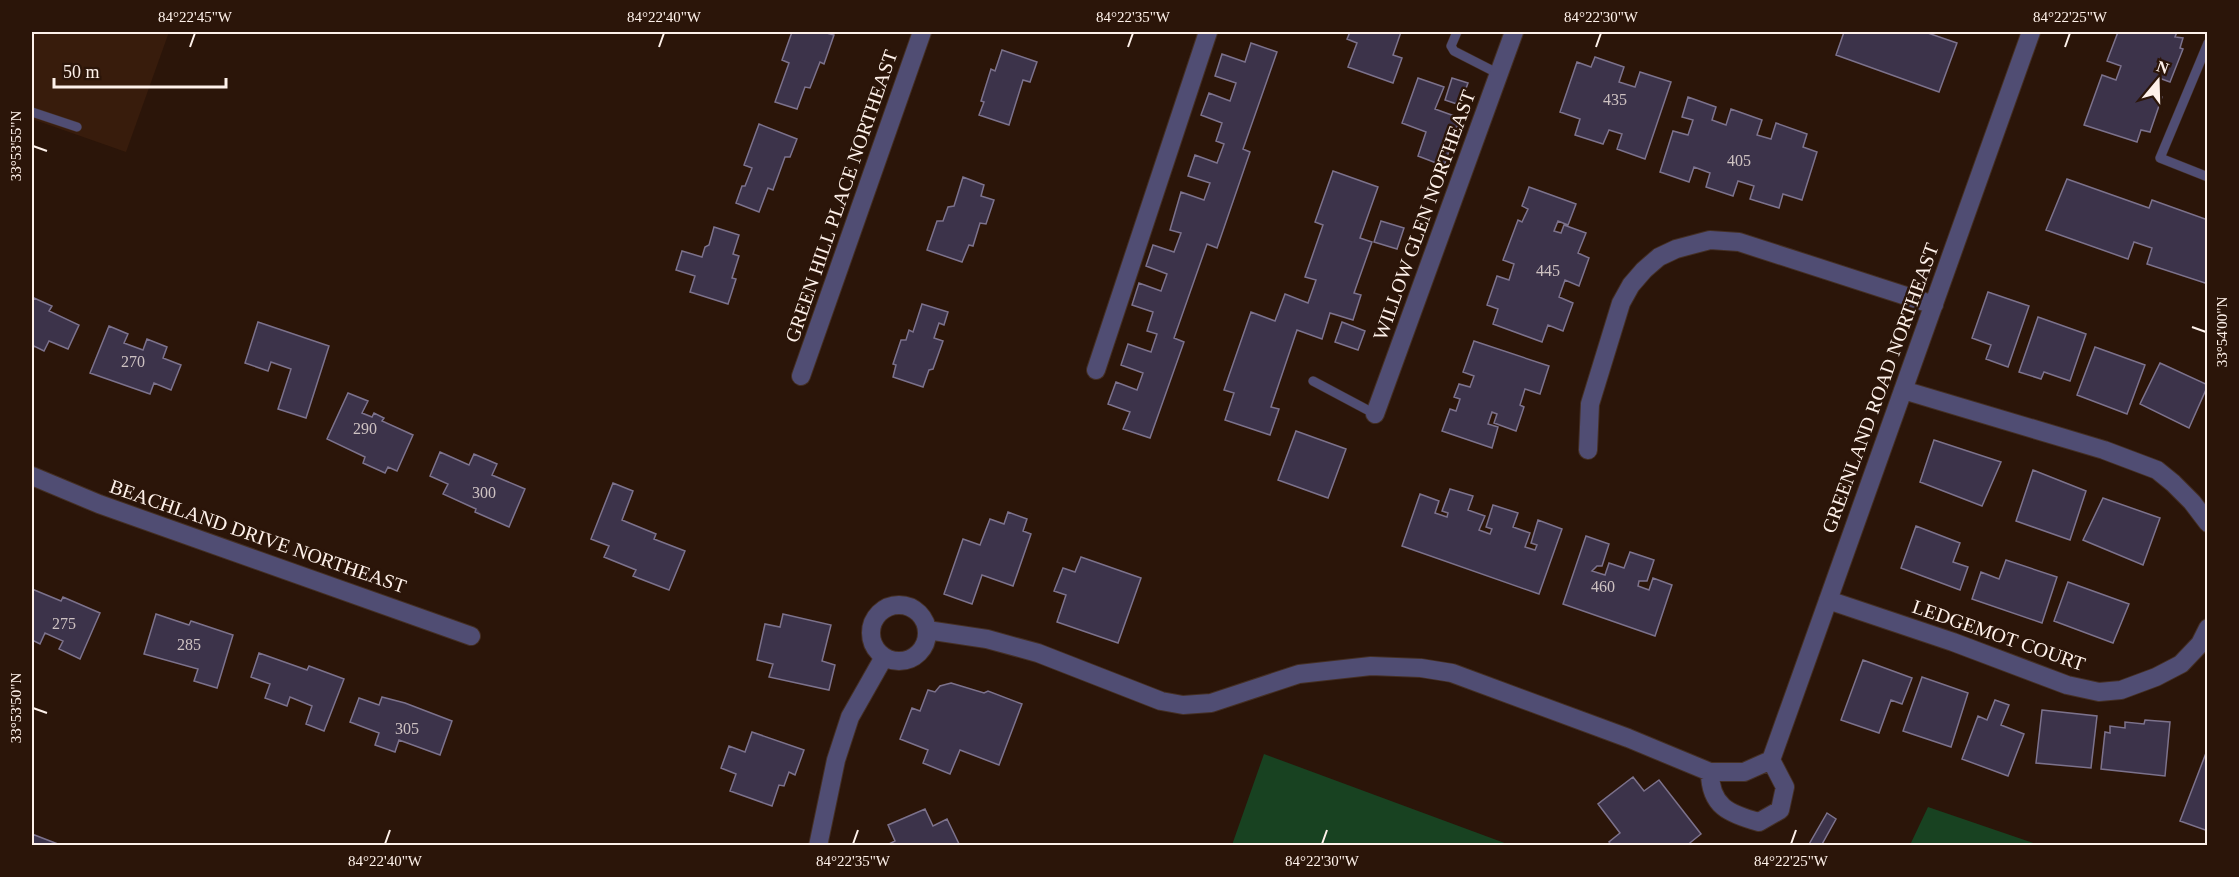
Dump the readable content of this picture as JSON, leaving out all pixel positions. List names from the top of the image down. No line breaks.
{"streets":{"street":["GREEN HILL PLACE NORTHEAST","WILLOW GLEN NORTHEAST","GREENLAND ROAD NORTHEAST","BEACHLAND DRIVE NORTHEAST","LEDGEMOT COURT"]},"crossings":[["GREENLAND ROAD NORTHEAST","LEDGEMOT COURT"]],"house_numbers":["435","405","445","270","290","300","460","275","285","305"],"scale_bar":"50 m","north":"top","coordinates":["84°22'45\"W","84°22'40\"W","84°22'35\"W","84°22'30\"W","84°22'25\"W","33°53'55\"N","33°54'00\"N","33°53'50\"N"]}
